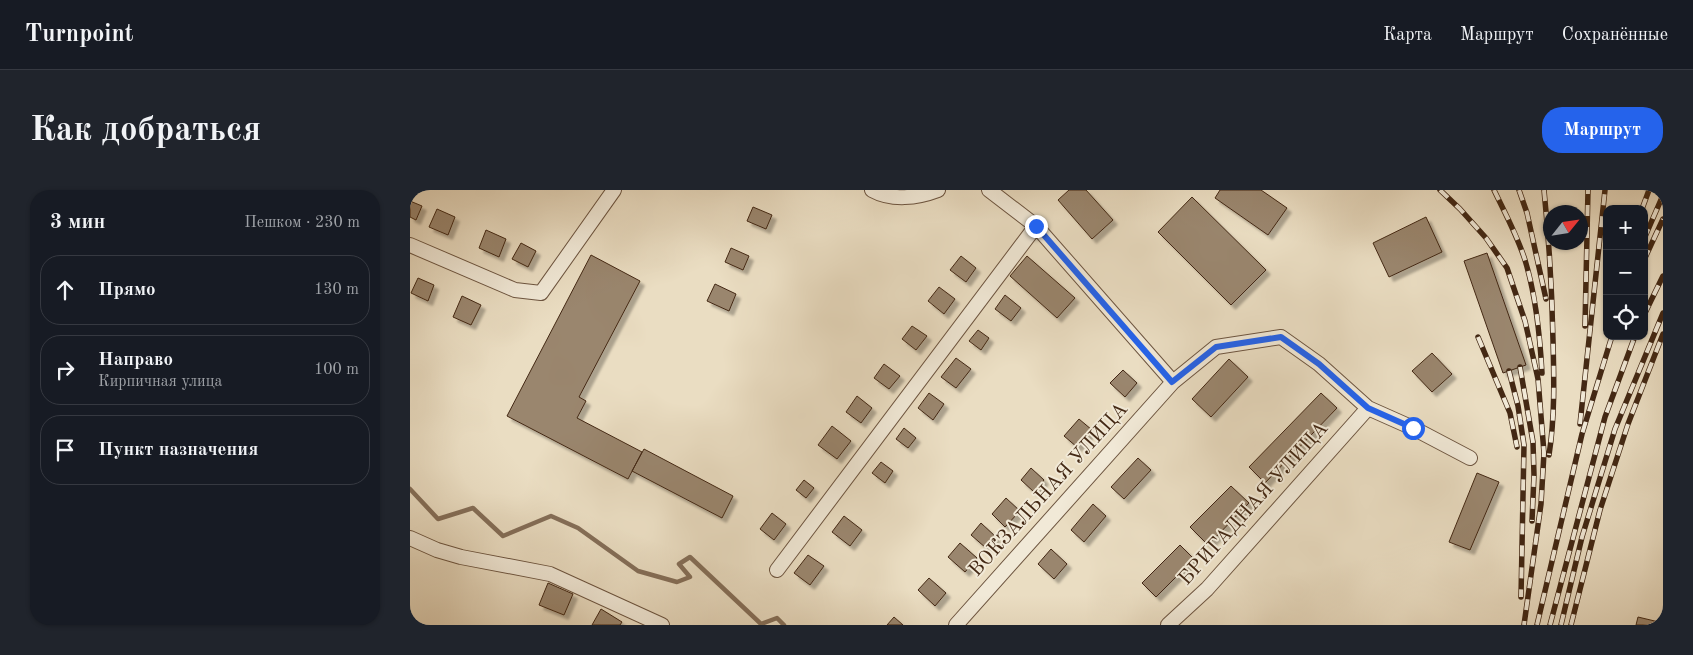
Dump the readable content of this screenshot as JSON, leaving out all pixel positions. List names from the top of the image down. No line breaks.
{"streets":{"street":["ВОКЗАЛЬНАЯ УЛИЦА","БРИГАДНАЯ УЛИЦА"]},"crossings":[["ВОКЗАЛЬНАЯ УЛИЦА","БРИГАДНАЯ УЛИЦА"]],"north":"top right","page":{"header":"Turnpoint","nav":["Карта","Маршрут","Сохранённые"],"buttons":"Маршрут","title":"Как добраться","heading":["3 мин","Пешком · 230 m"],"map_buttons":["+","−"],"list":[["Прямо","130 m"],["Направо","Кирпичная улица","100 m"],"Пункт назначения"]}}
